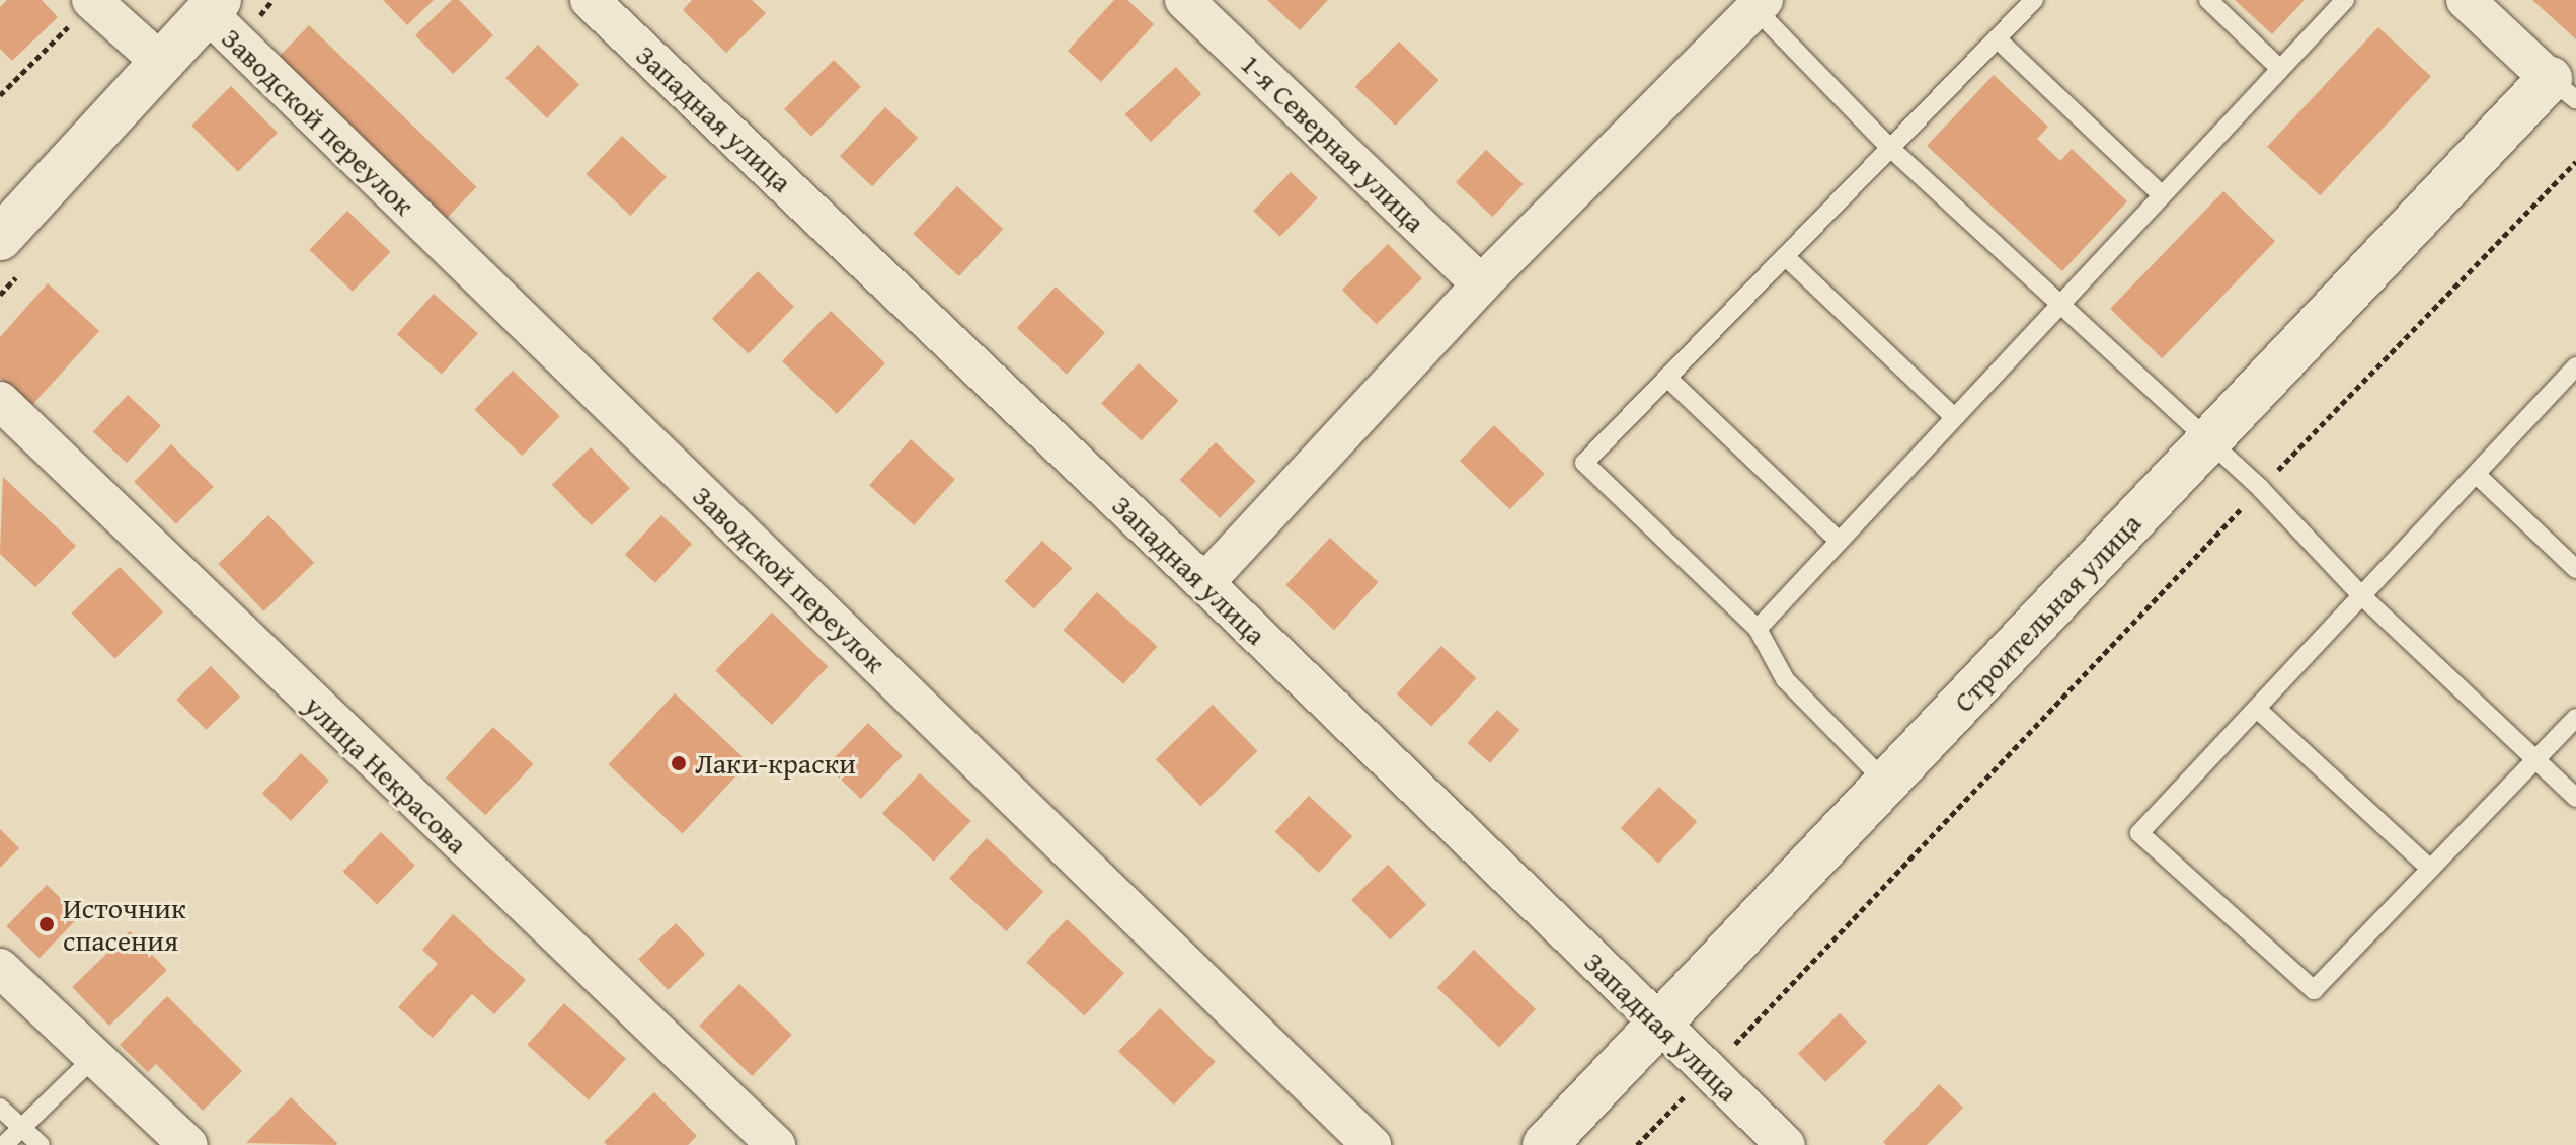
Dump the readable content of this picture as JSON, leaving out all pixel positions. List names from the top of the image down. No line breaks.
{"streets":{"street":["Западная улица","Заводской переулок","1-я Северная улица","Строительная улица","улица Некрасова"]},"crossings":[["Западная улица","Строительная улица"]],"places":["Лаки-краски","Источник спасения"]}
